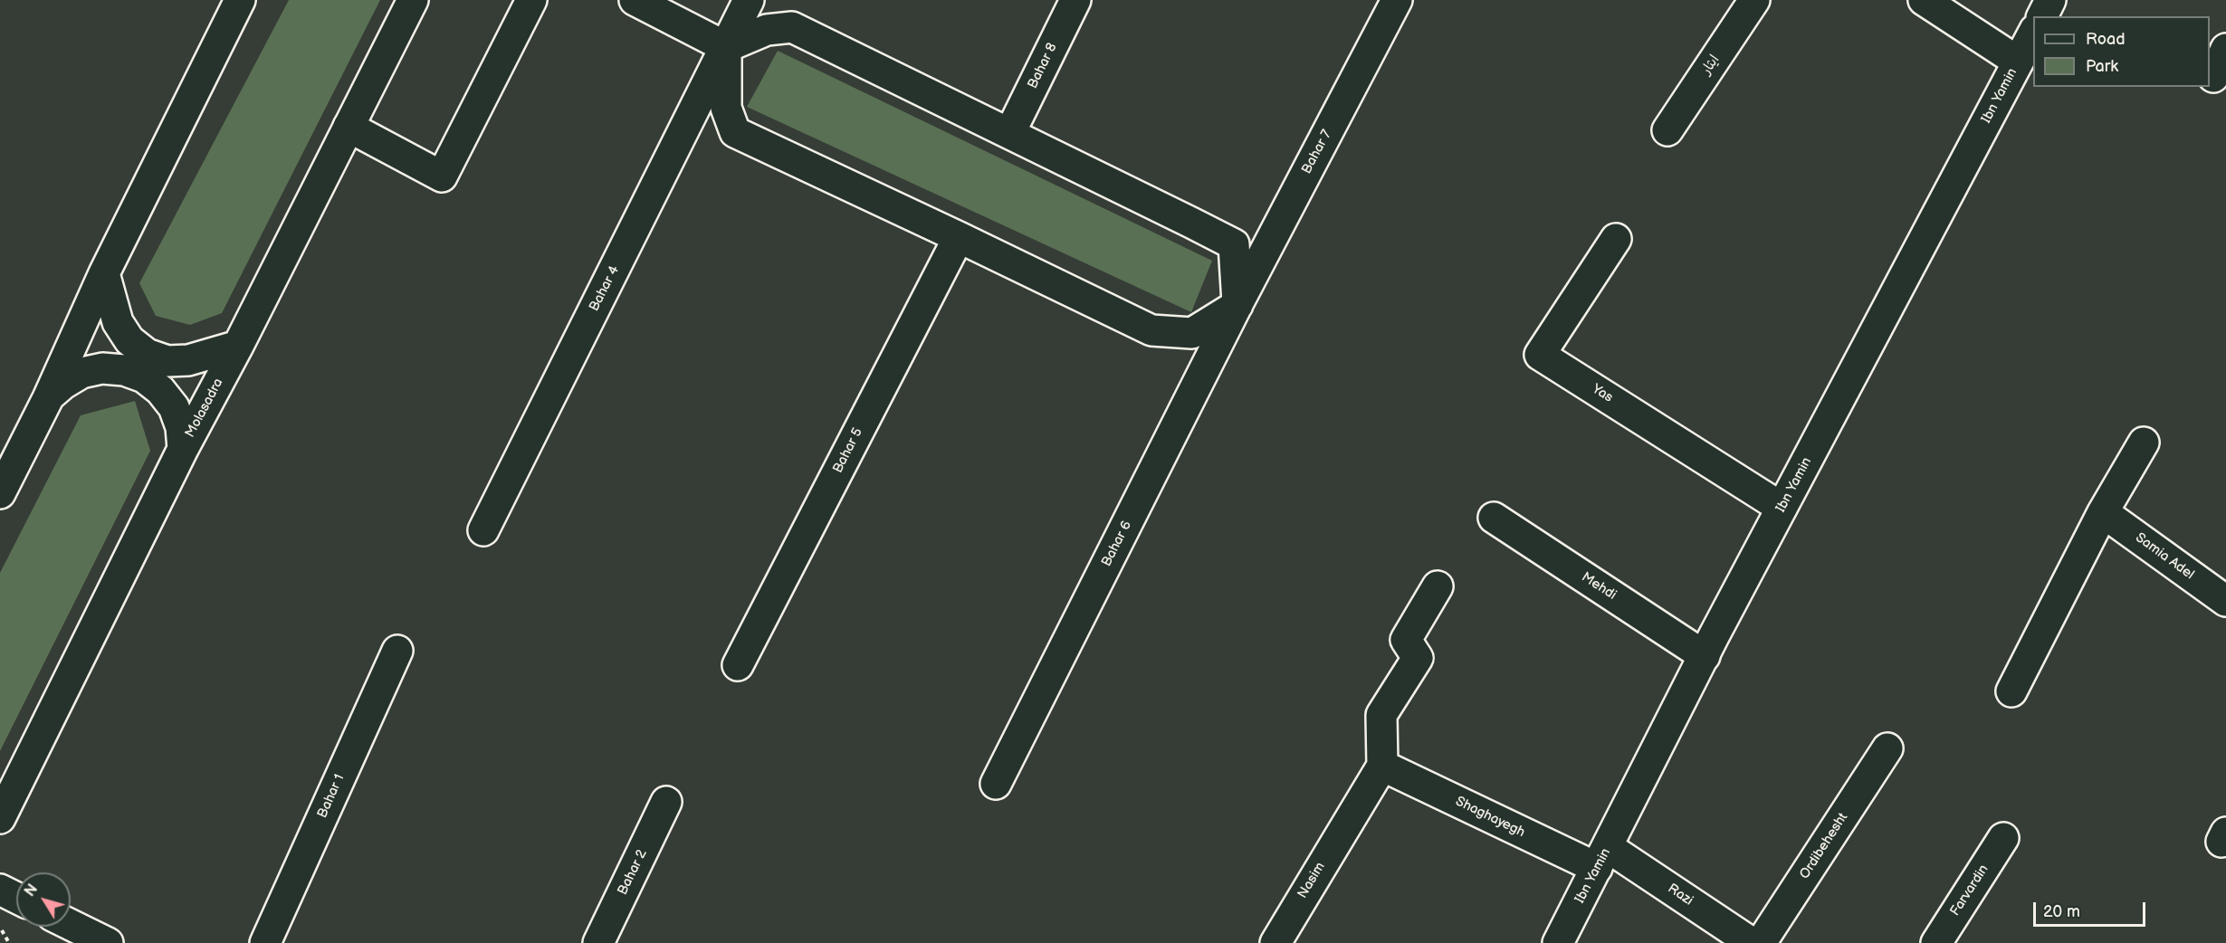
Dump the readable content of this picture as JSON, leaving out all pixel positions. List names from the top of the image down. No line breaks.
{"streets":{"street":["ایثار","Bahar 8","Ibn Yamin","Bahar 7","Bahar 4","Yas","Molasadra","Bahar 5","Bahar 6","Samia Adel","Mehdi","Bahar 1","Shaghayegh","Ordibehesht","Bahar 2","Nasim","Farvardin","Razi"]},"crossings":[["Ibn Yamin","Yas"],["Ibn Yamin","Mehdi"],["Ibn Yamin","Shaghayegh"],["Ibn Yamin","Razi"],["Bahar 7","Bahar 6"],["Shaghayegh","Nasim"],["Shaghayegh","Razi"]],"legend":["Road","Park"],"scale_bar":"20 m","north":"top left"}
